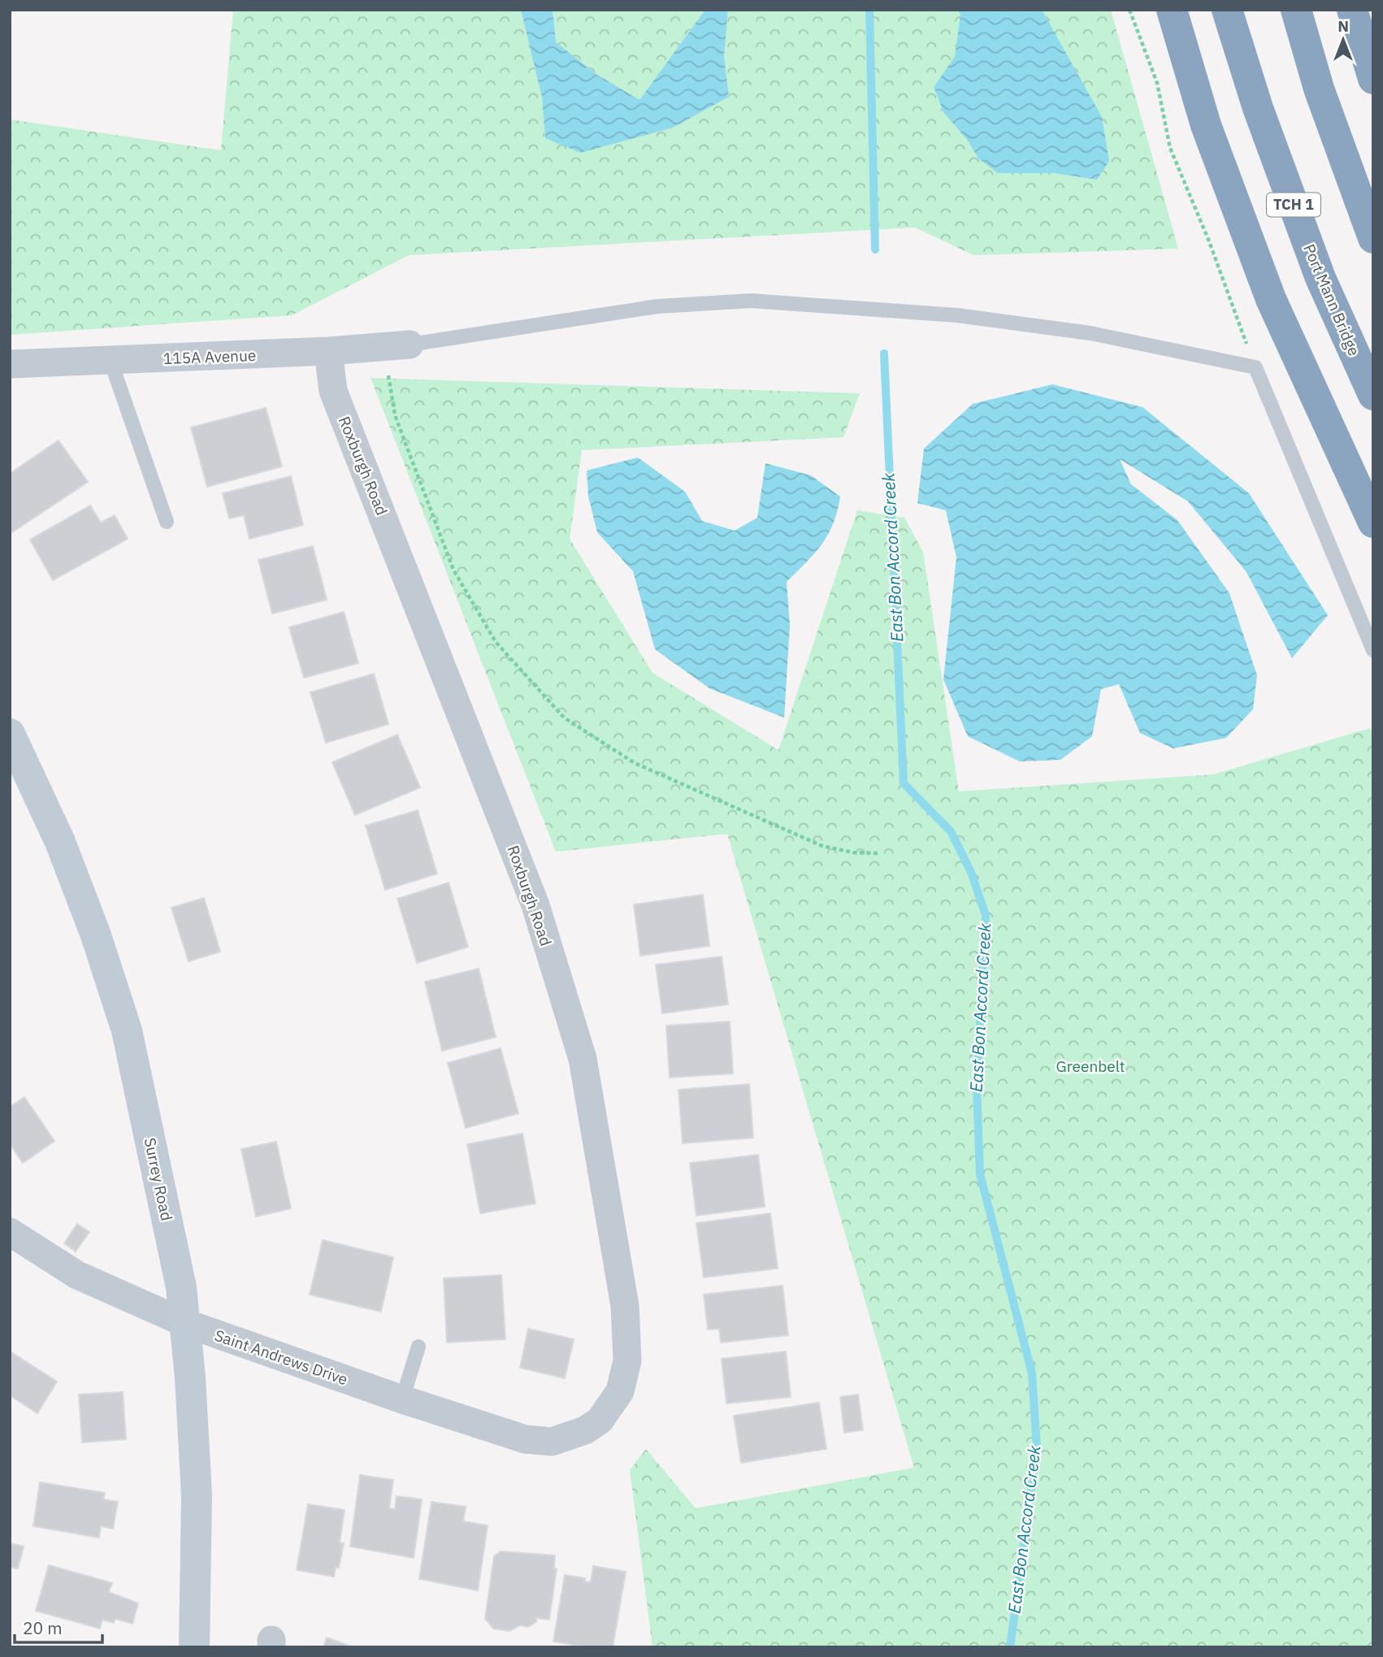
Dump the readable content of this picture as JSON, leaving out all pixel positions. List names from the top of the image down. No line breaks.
{"streets":{"highway":["TCH 1","Port Mann Bridge"],"street":["115A Avenue","Roxburgh Road","Surrey Road","Saint Andrews Drive"]},"crossings":[["115A Avenue","Roxburgh Road"],["Roxburgh Road","Saint Andrews Drive"],["Surrey Road","Saint Andrews Drive"]],"water":["East Bon Accord Creek"],"parks":["Greenbelt"],"scale_bar":"20 m","north":"top"}
